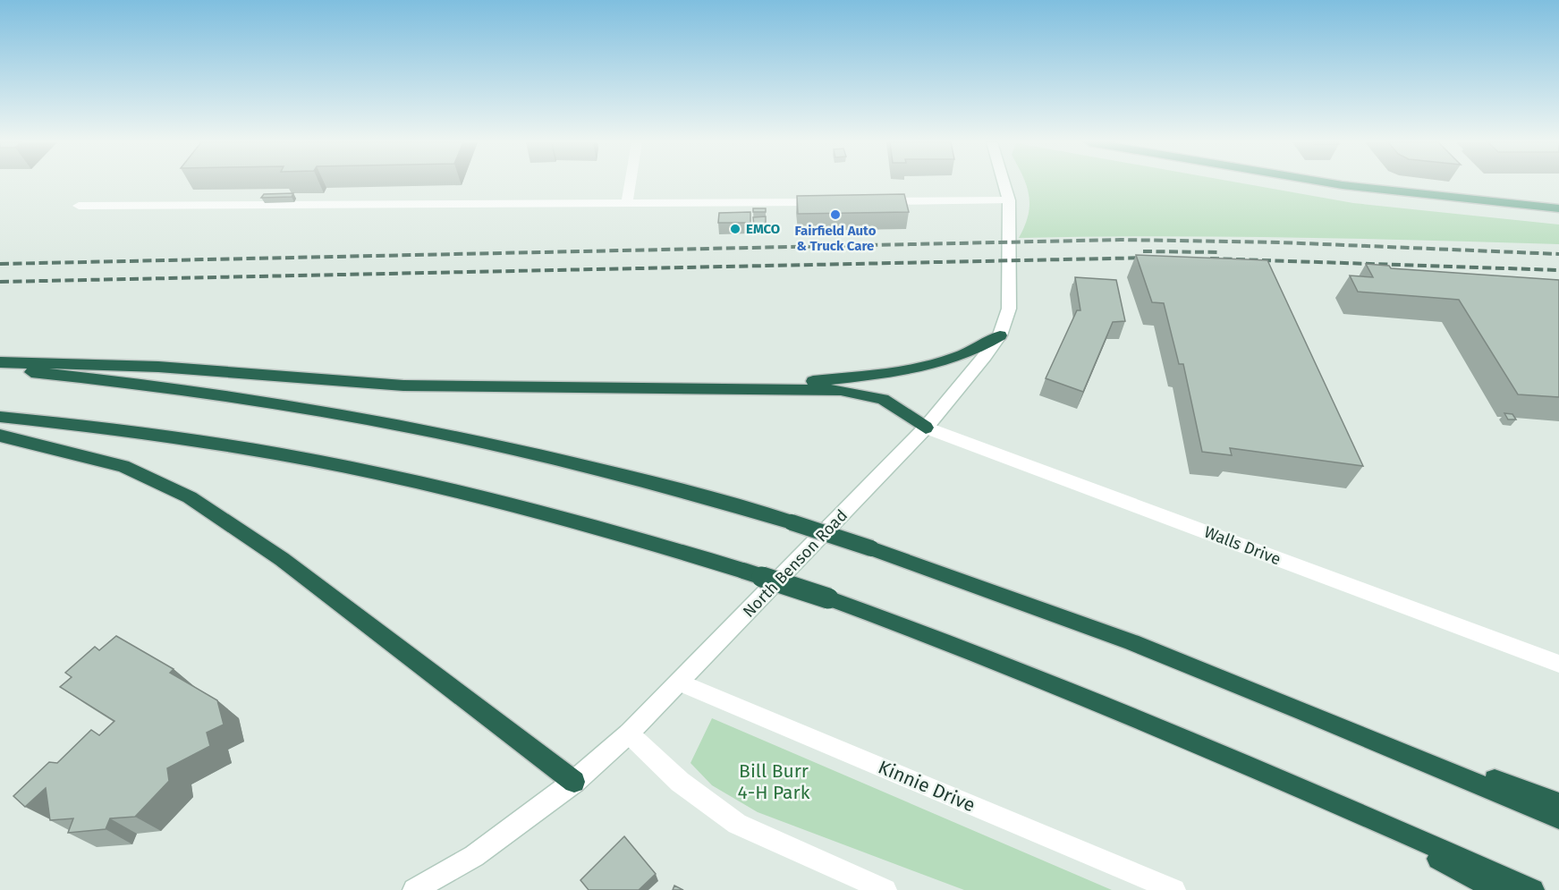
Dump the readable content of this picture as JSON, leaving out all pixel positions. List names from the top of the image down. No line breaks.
{"streets":{"street":["Walls Drive","North Benson Road","Kinnie Drive"]},"crossings":[["Walls Drive","North Benson Road"],["North Benson Road","Kinnie Drive"]],"parks":["Bill Burr 4-H Park"],"places":["Fairfield Auto & Truck Care","EMCO"]}
